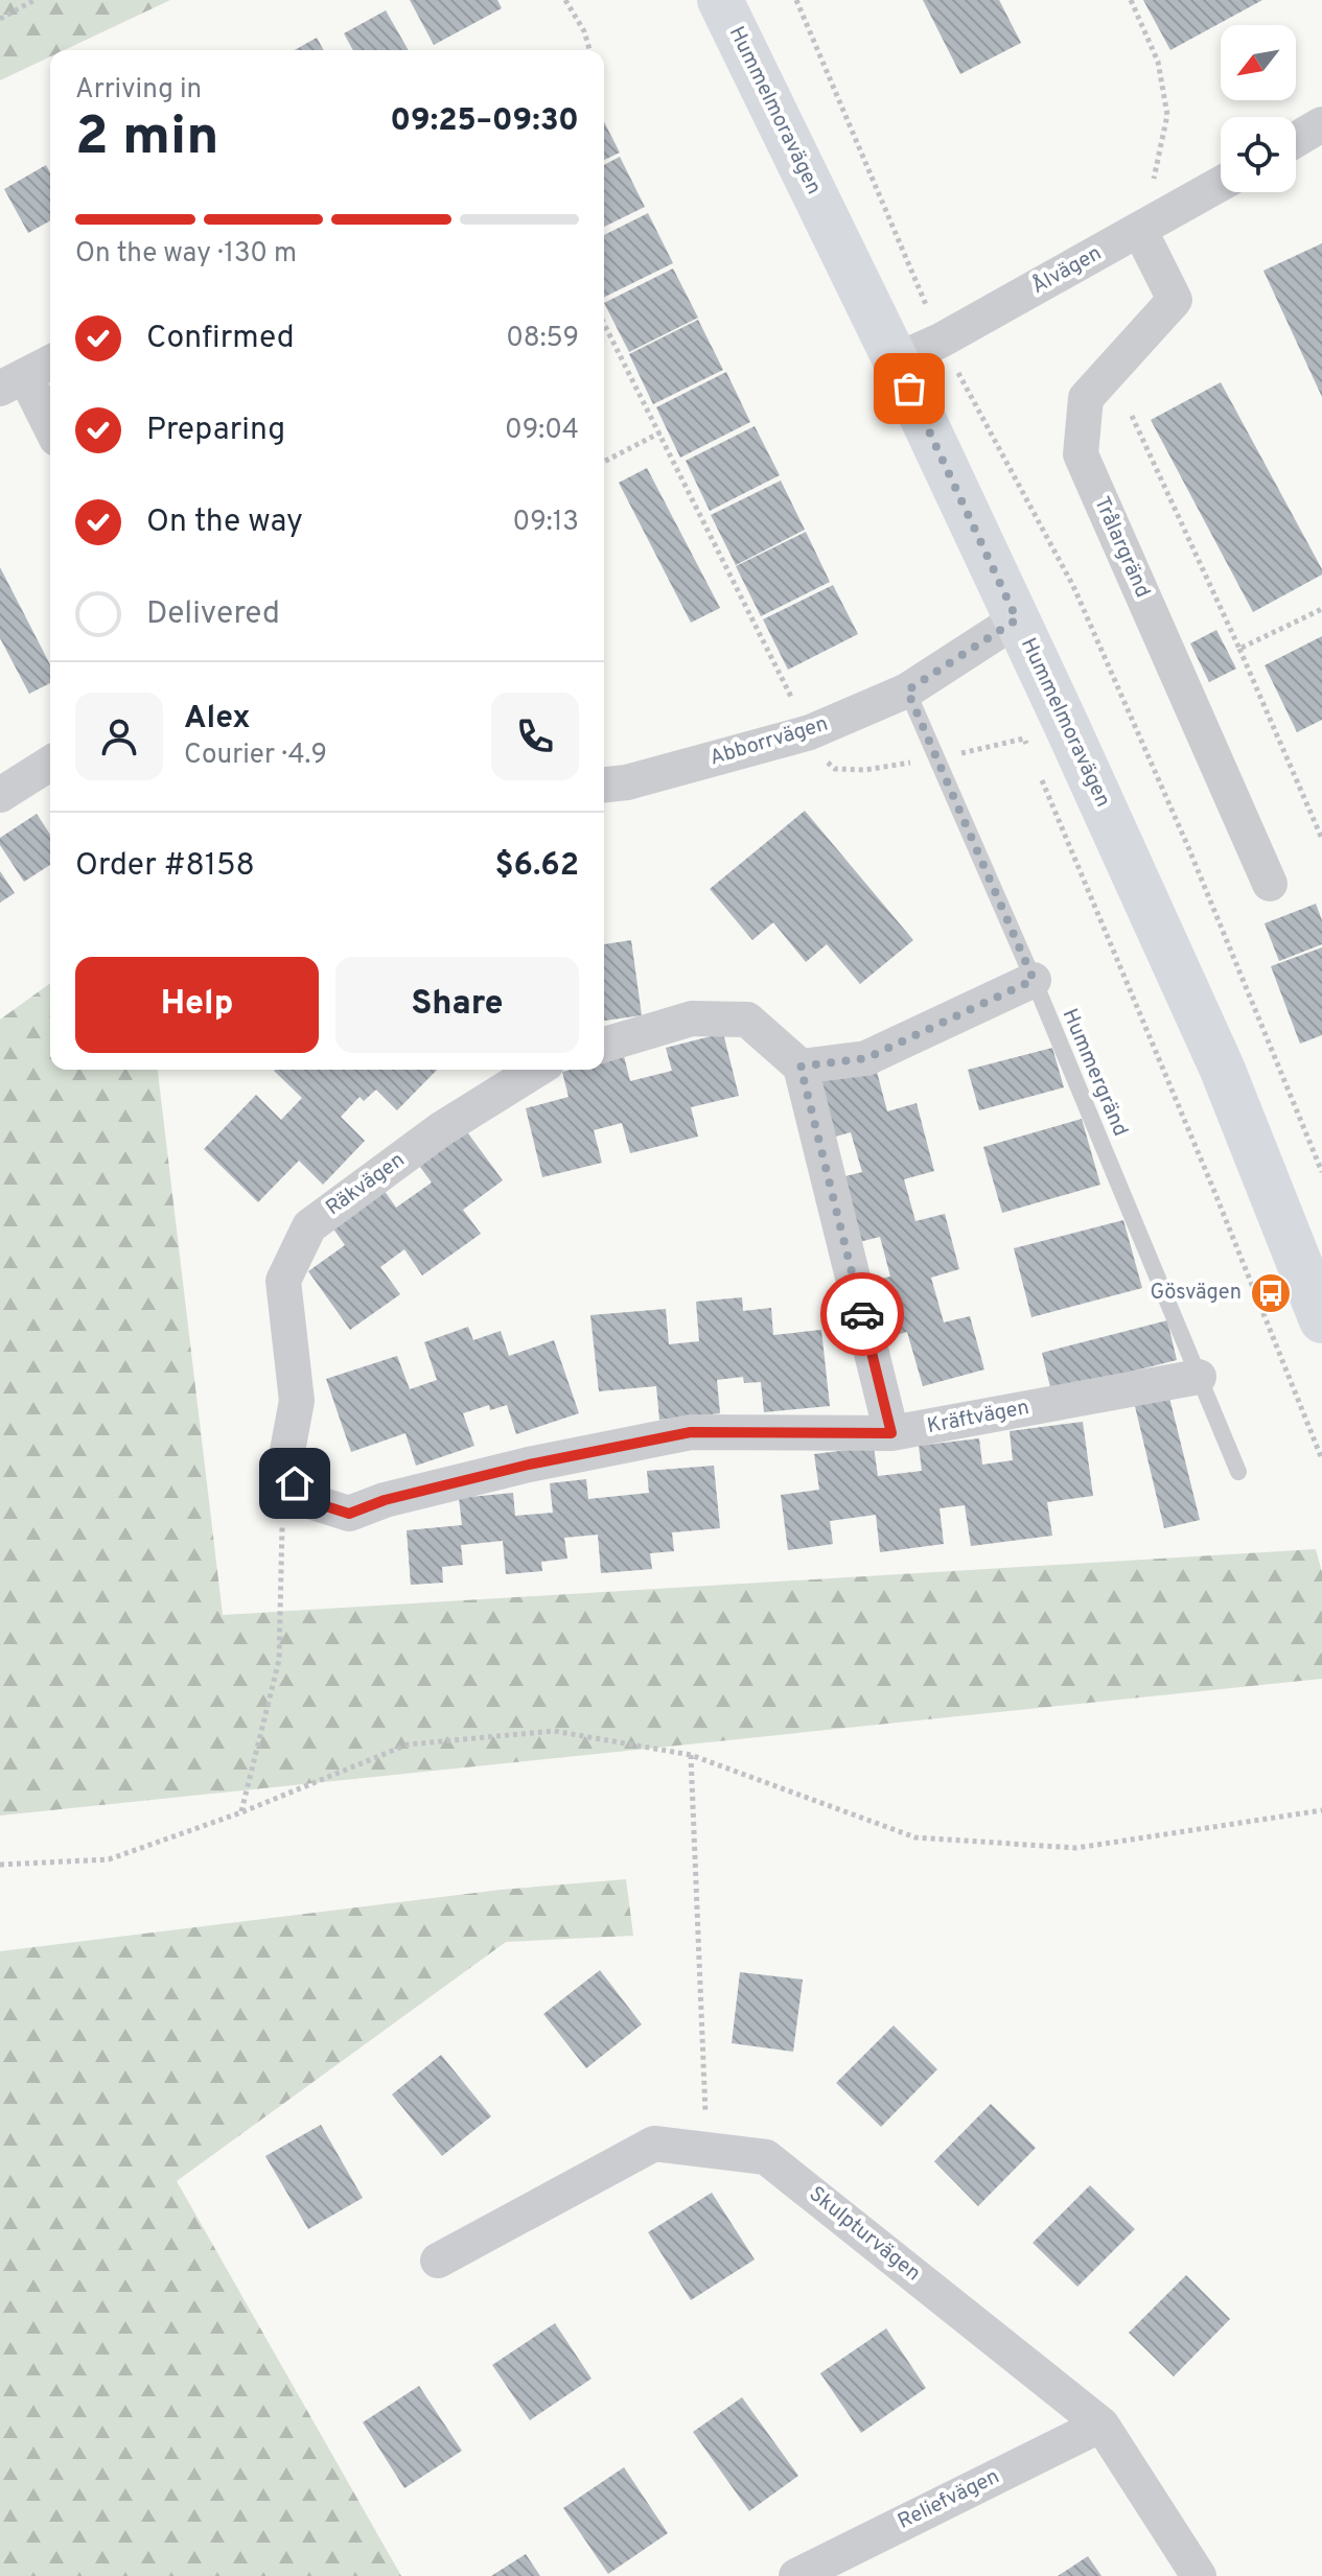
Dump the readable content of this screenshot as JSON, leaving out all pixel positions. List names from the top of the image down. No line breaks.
{"streets":{"street":["Hummelmoravägen","Ålvägen","Trålargränd","Abborrvägen","Räkvägen","Kräftvägen","Skulpturvägen","Reliefvägen"],"lane":["Hummergränd"]},"crossings":[["Hummelmoravägen","Ålvägen"],["Hummelmoravägen","Abborrvägen"],["Ålvägen","Trålargränd"],["Abborrvägen","Hummergränd"],["Hummergränd","Kräftvägen"],["Räkvägen","Kräftvägen"],["Skulpturvägen","Reliefvägen"]],"places":{"bus stop":["Gösvägen"]},"north":"bottom left","page":{"heading":["2 min","Arriving in","09:25–09:30"],"panel":["Alex","Courier · 4.9","Order #8158","$6.62"],"bar":"On the way · 130 m","list":[["Confirmed","08:59"],["Preparing","09:04"],["On the way","09:13"],"Delivered"],"buttons":["Help","Share"]}}
